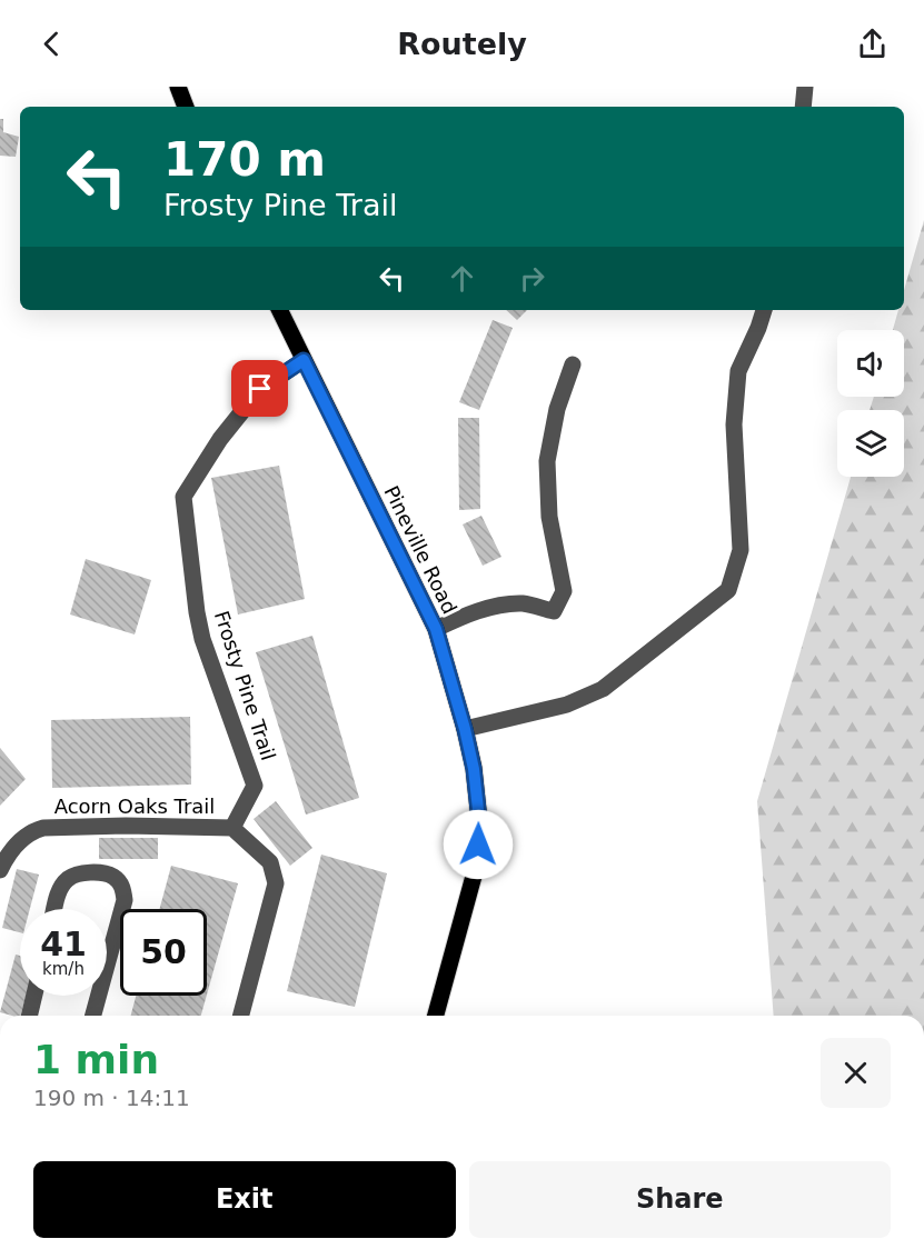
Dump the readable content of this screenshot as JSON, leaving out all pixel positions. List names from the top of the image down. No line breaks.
{"streets":{"main road":["Pineville Road"],"street":["Frosty Pine Trail","Acorn Oaks Trail"]},"crossings":[["Pineville Road","Frosty Pine Trail"],["Frosty Pine Trail","Acorn Oaks Trail"]],"page":{"header":"Routely","turn":["170 m","Frosty Pine Trail"],"speed":"41 km/h","limit":"50","heading":["1 min","190 m · 14:11"],"buttons":["Exit","Share"]}}
